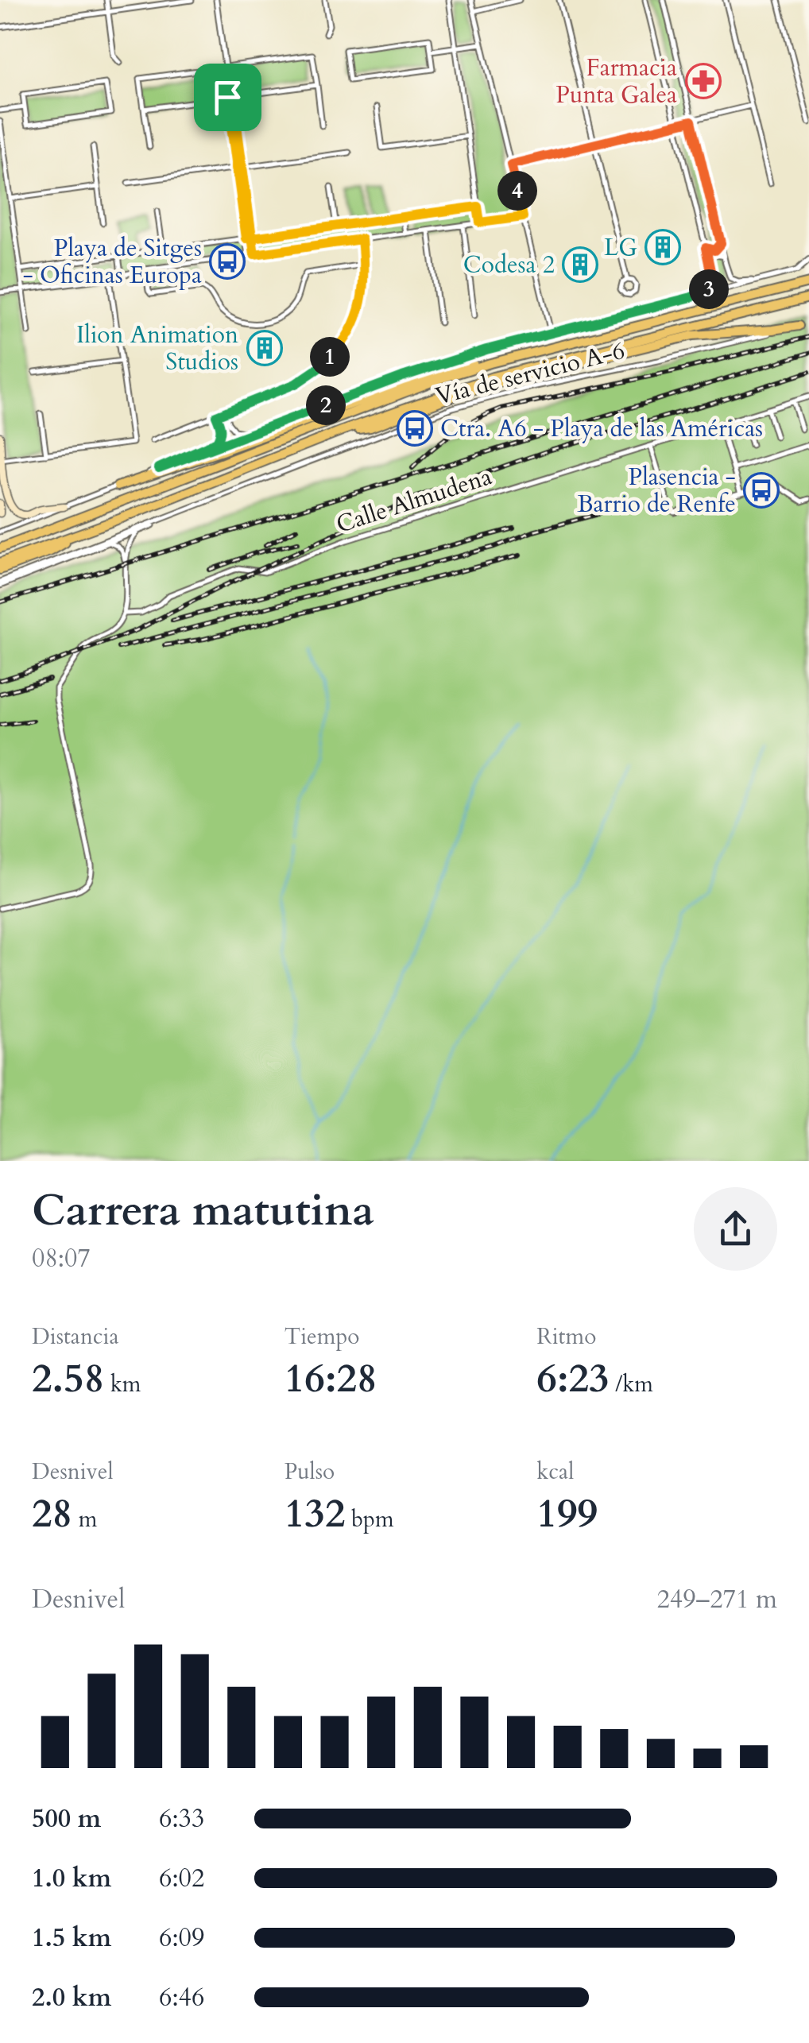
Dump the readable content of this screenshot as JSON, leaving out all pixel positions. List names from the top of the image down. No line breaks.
{"streets":{"street":["Vía de servicio A-6","Calle Almudena"]},"places":{"pharmacy":["Farmacia Punta Galea"],"building":["LG","Codesa 2","Ilion Animation Studios"],"bus stop":["Playa de Sitges - Oficinas Europa","Ctra. A6 - Playa de las Américas","Plasencia - Barrio de Renfe"]},"page":{"pins":["4","3","1","2"],"heading":["Carrera matutina","08:07"],"stats":[["Distancia","2.58 km"],["Tiempo","16:28"],["Ritmo","6:23 /km"],["Desnivel","28 m"],["Pulso","132 bpm"],["kcal","199"]],"chart":["Desnivel","249–271 m"],"list":[{"name":"500 m","note":"6:33"},{"name":"1.0 km","note":"6:02"},{"name":"1.5 km","note":"6:09"},{"name":"2.0 km","note":"6:46"}]}}
